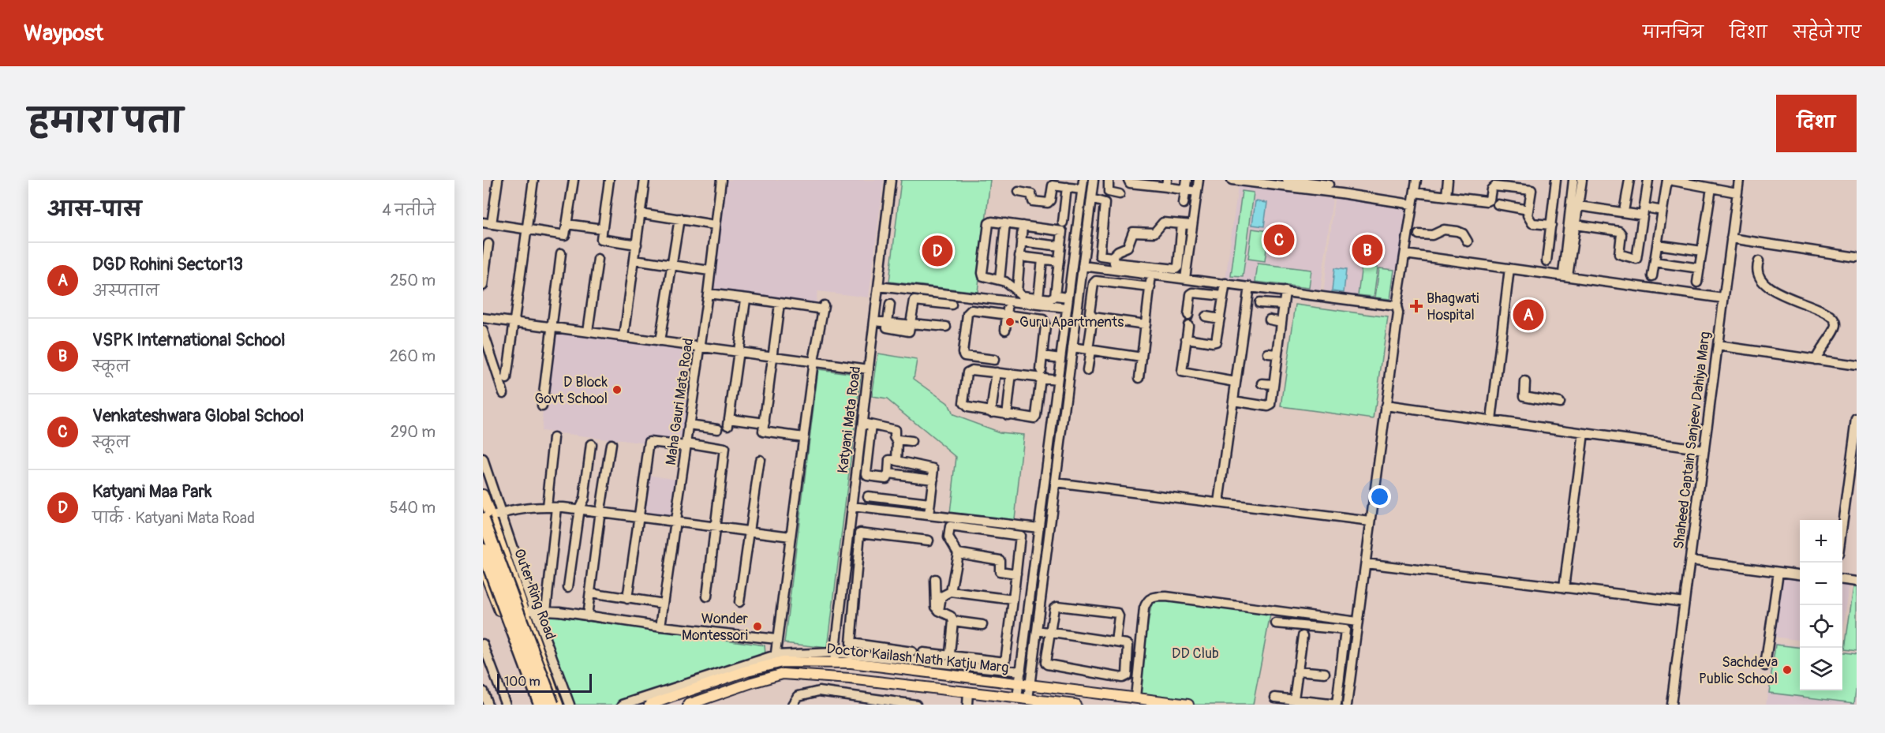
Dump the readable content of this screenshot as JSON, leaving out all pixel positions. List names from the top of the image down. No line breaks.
{"streets":{"highway":["Outer Ring Road"],"main road":["Doctor Kailash Nath Katju Marg"],"street":["Maha Gauri Mata Road","Katyani Mata Road","Shaheed Captain Sanjeev Dahiya Marg"]},"crossings":[["Katyani Mata Road","Doctor Kailash Nath Katju Marg"]],"parks":["DD Club"],"places":{"health":["Bhagwati Hospital"],"other":["Guru Apartments","D Block Govt School","Wonder Montessori","Sachdeva Public School"]},"scale_bar":"100 m","page":{"header":"Waypost","nav":["मानचित्र","दिशा","सहेजे गए"],"title":"हमारा पता","buttons":"दिशा","heading":["आस-पास","4 नतीजे"],"pins":["C","B","D","A"],"list":[{"mark":"A","name":"DGD Rohini Sector13","note":"अस्पताल","value":"250 m"},{"mark":"B","name":"VSPK International School","note":"स्कूल","value":"260 m"},{"mark":"C","name":"Venkateshwara Global School","note":"स्कूल","value":"290 m"},{"mark":"D","name":"Katyani Maa Park","note":"पार्क · Katyani Mata Road","value":"540 m"}],"map_buttons":["+","−"],"scale":"100 m"}}
